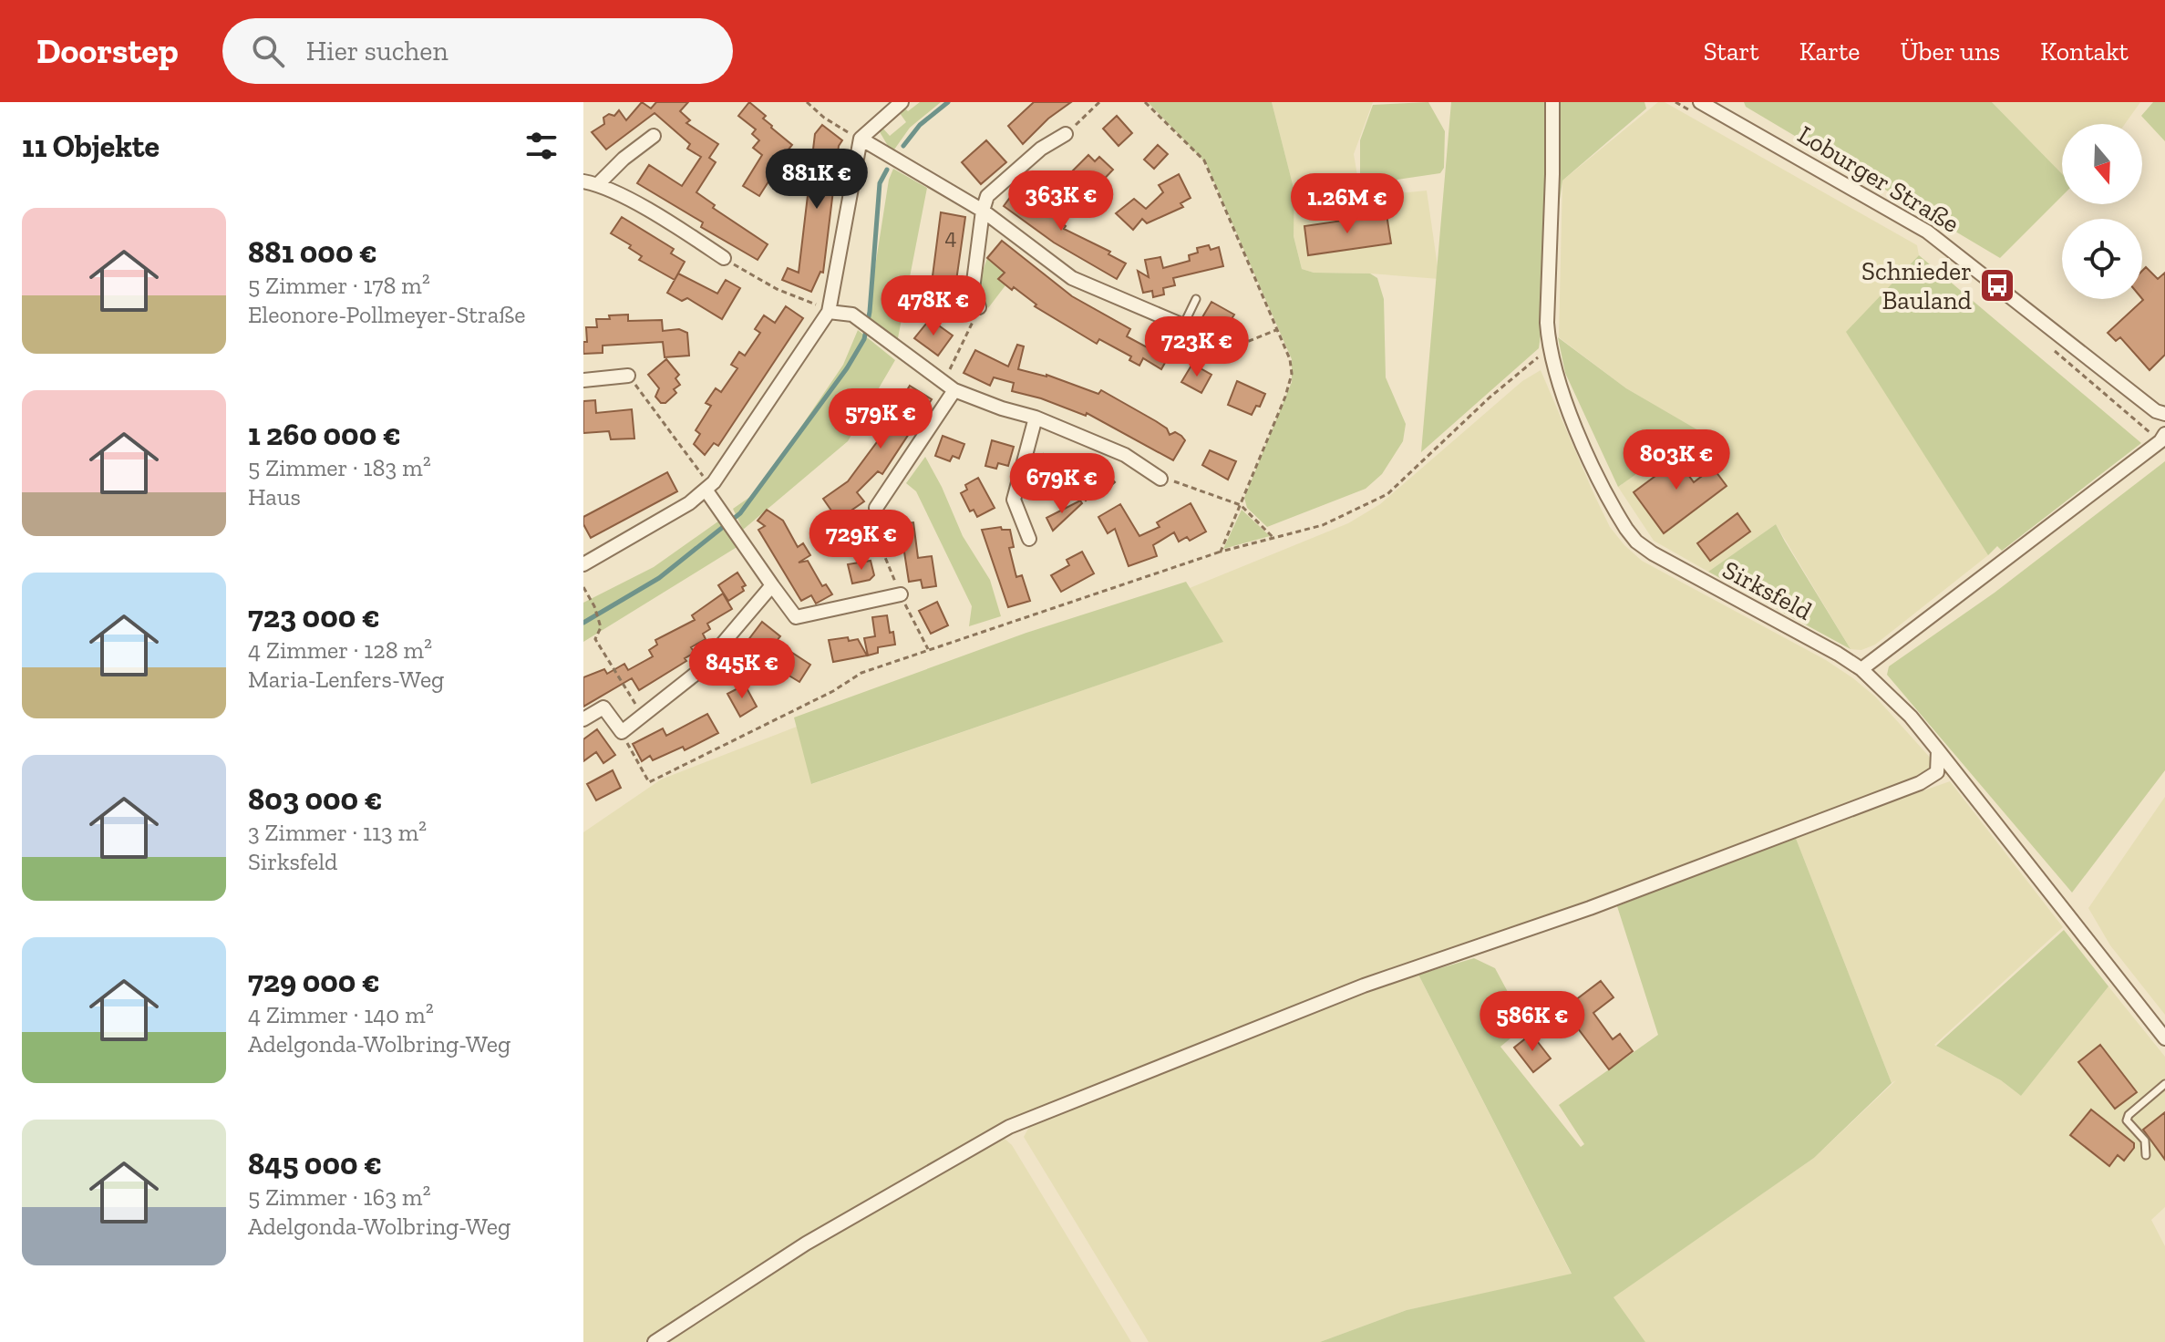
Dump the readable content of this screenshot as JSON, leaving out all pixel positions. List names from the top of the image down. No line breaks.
{"streets":{"street":["Loburger Straße","Sirksfeld"]},"places":{"bus stop":["Schnieder Bauland"]},"house_numbers":["4"],"north":"bottom","page":{"header":"Doorstep","search":"Hier suchen","nav":["Start","Karte","Über uns","Kontakt"],"heading":"11 Objekte","price":["881K €","363K €","1.26M €","478K €","723K €","579K €","803K €","679K €","729K €","845K €","586K €"],"list":[{"name":"881 000 €","note":"5 Zimmer · 178 m² · Eleonore-Pollmeyer-Straße"},{"name":"1 260 000 €","note":"5 Zimmer · 183 m² · Haus"},{"name":"723 000 €","note":"4 Zimmer · 128 m² · Maria-Lenfers-Weg"},{"name":"803 000 €","note":"3 Zimmer · 113 m² · Sirksfeld"},{"name":"729 000 €","note":"4 Zimmer · 140 m² · Adelgonda-Wolbring-Weg"},{"name":"845 000 €","note":"5 Zimmer · 163 m² · Adelgonda-Wolbring-Weg"}]}}
